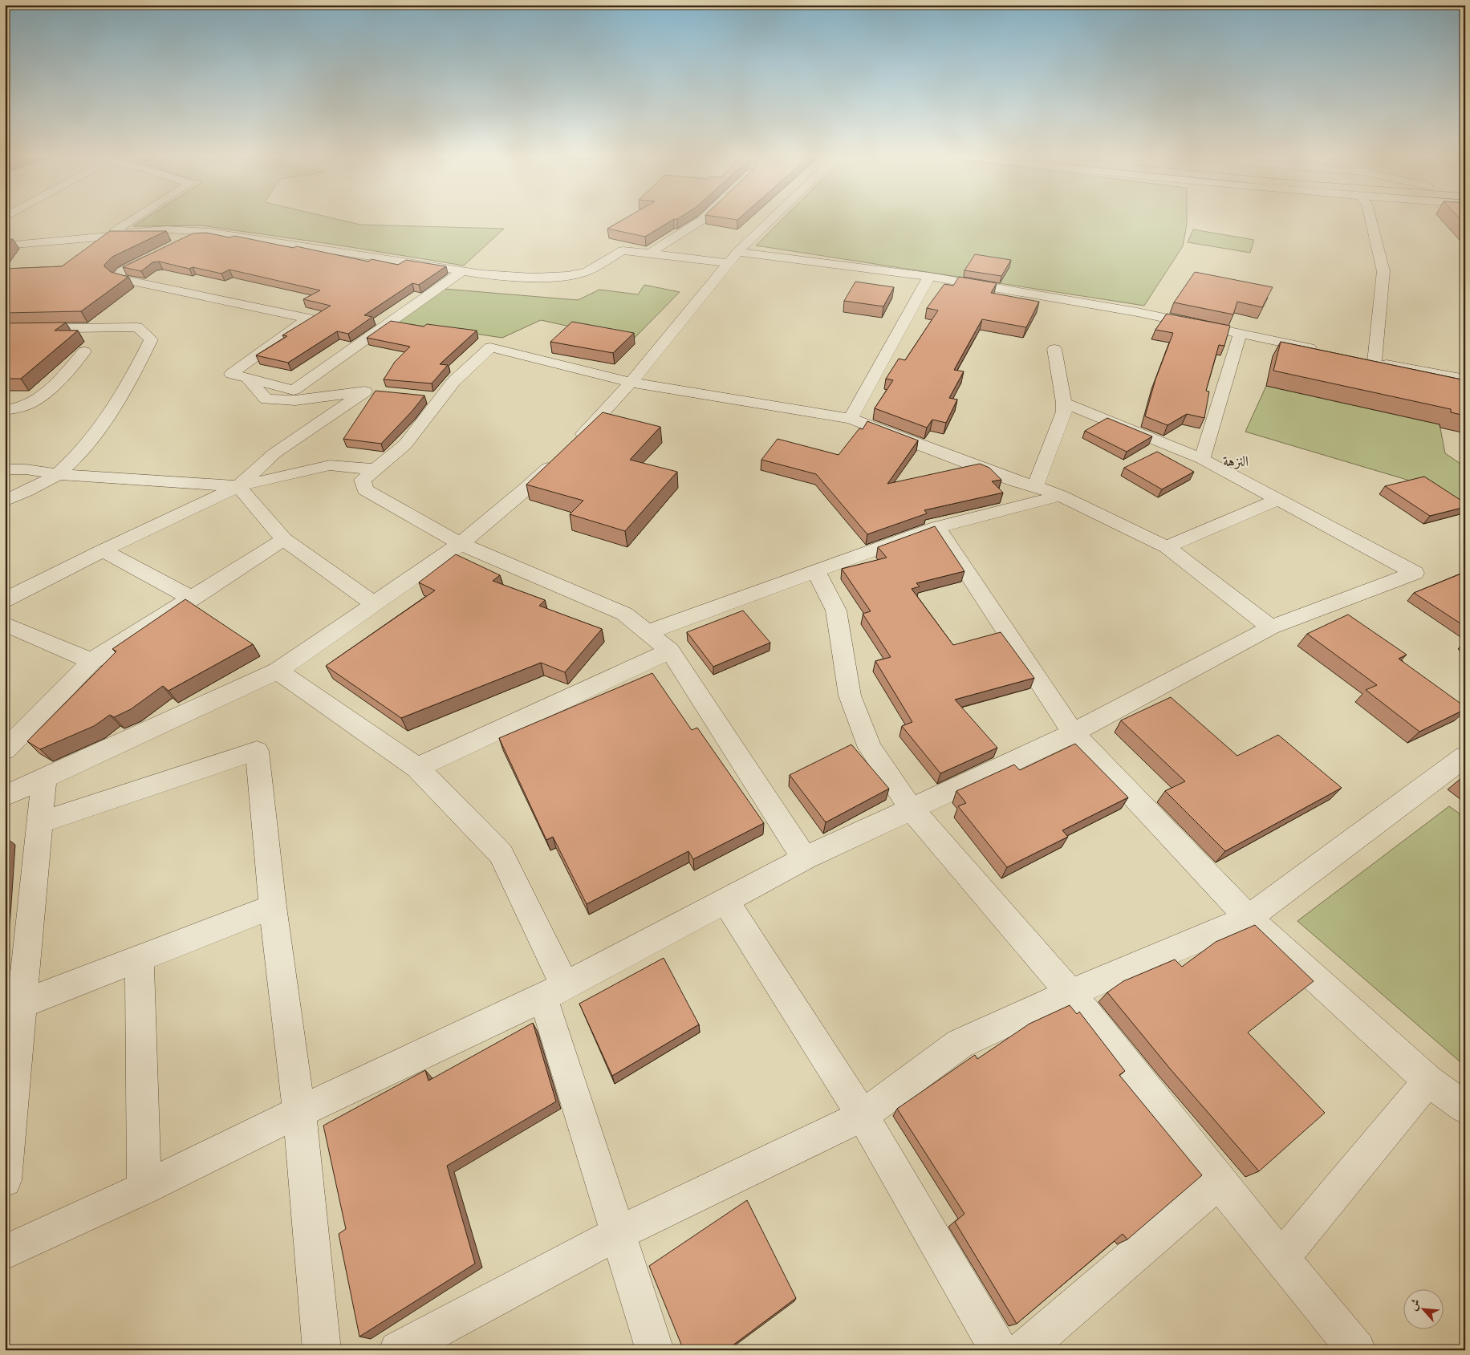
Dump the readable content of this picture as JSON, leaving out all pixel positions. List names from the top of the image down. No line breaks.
{"districts":["النزهة"],"north":"top left"}
